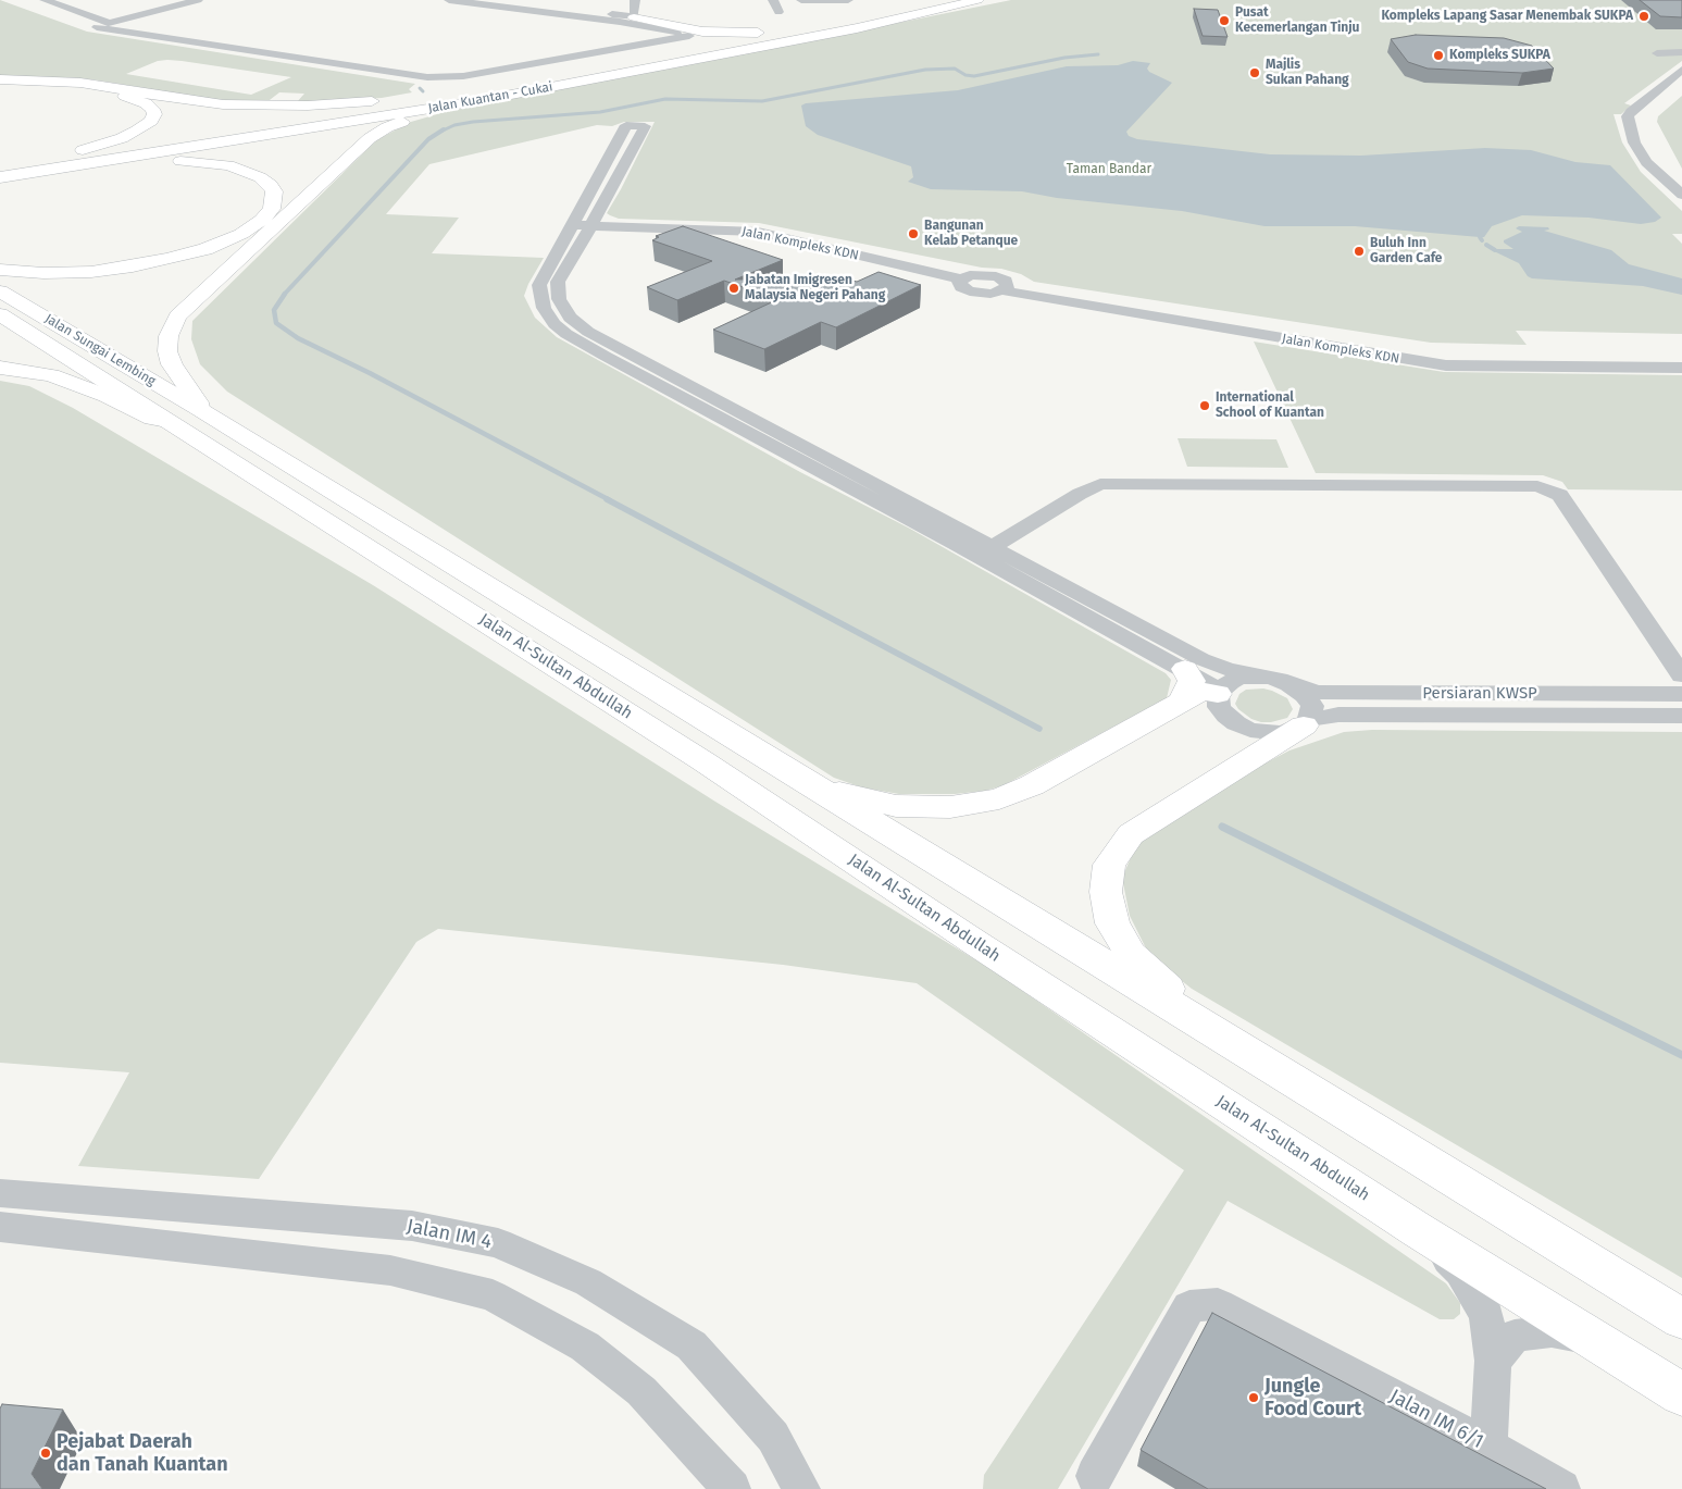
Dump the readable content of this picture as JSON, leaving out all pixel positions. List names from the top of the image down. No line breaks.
{"streets":{"main road":["Jalan Kuantan - Cukai","Jalan Sungai Lembing","Jalan Al-Sultan Abdullah"],"street":["Jalan Kompleks KDN","Persiaran KWSP","Jalan IM 4","Jalan IM 6/1"]},"crossings":[["Jalan Sungai Lembing","Jalan Al-Sultan Abdullah"]],"parks":["Taman Bandar"],"places":["Kompleks Lapang Sasar Menembak SUKPA","Pusat Kecemerlangan Tinju","Kompleks SUKPA","Majlis Sukan Pahang","Bangunan Kelab Petanque","Buluh Inn Garden Cafe","Jabatan Imigresen Malaysia Negeri Pahang","International School of Kuantan","Jungle Food Court","Pejabat Daerah dan Tanah Kuantan"]}
